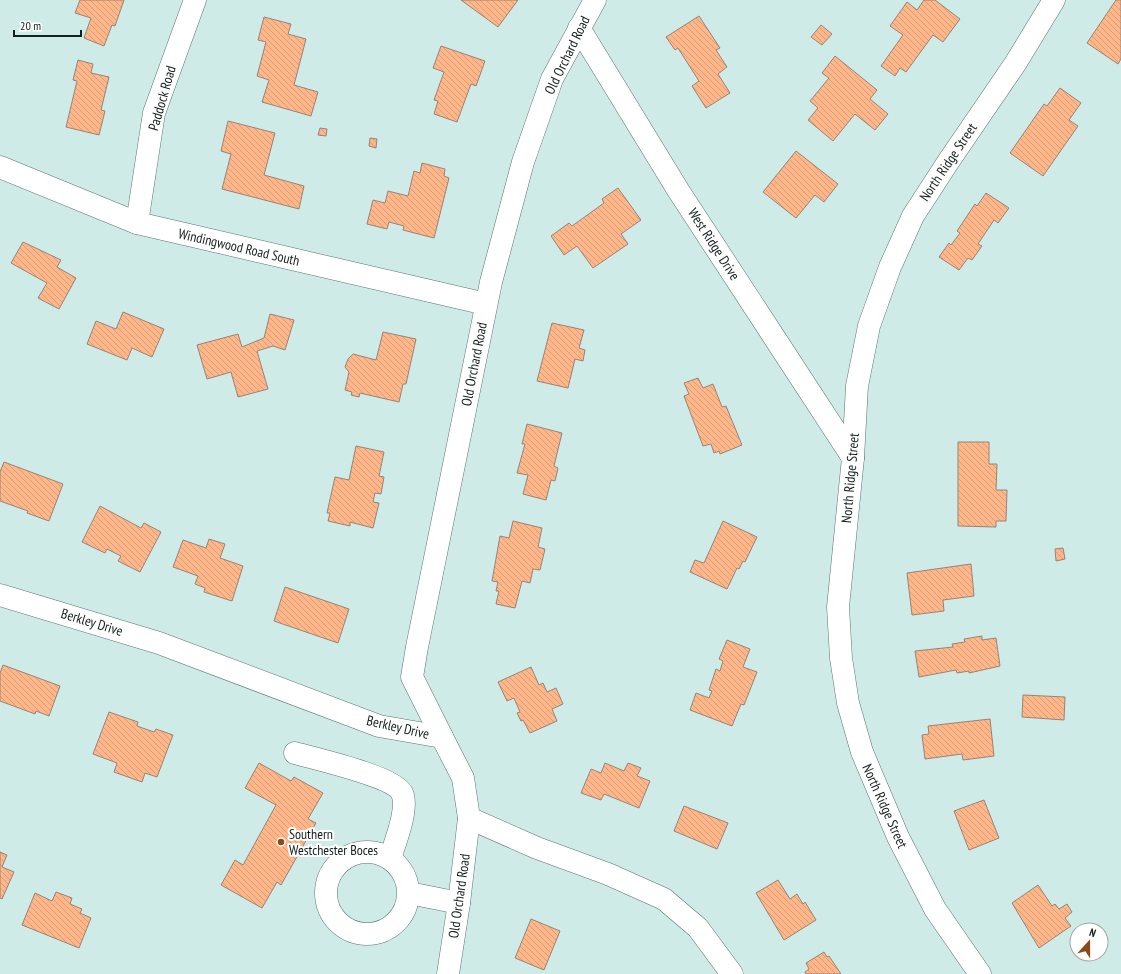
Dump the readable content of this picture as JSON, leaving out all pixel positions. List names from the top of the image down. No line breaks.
{"streets":{"street":["Old Orchard Road","Paddock Road","North Ridge Street","West Ridge Drive","Windingwood Road South","Berkley Drive"]},"crossings":[["Old Orchard Road","West Ridge Drive"],["Old Orchard Road","Windingwood Road South"],["Old Orchard Road","Berkley Drive"],["Paddock Road","Windingwood Road South"],["North Ridge Street","West Ridge Drive"]],"places":["Southern Westchester Boces"],"scale_bar":"20 m","north":"top"}
